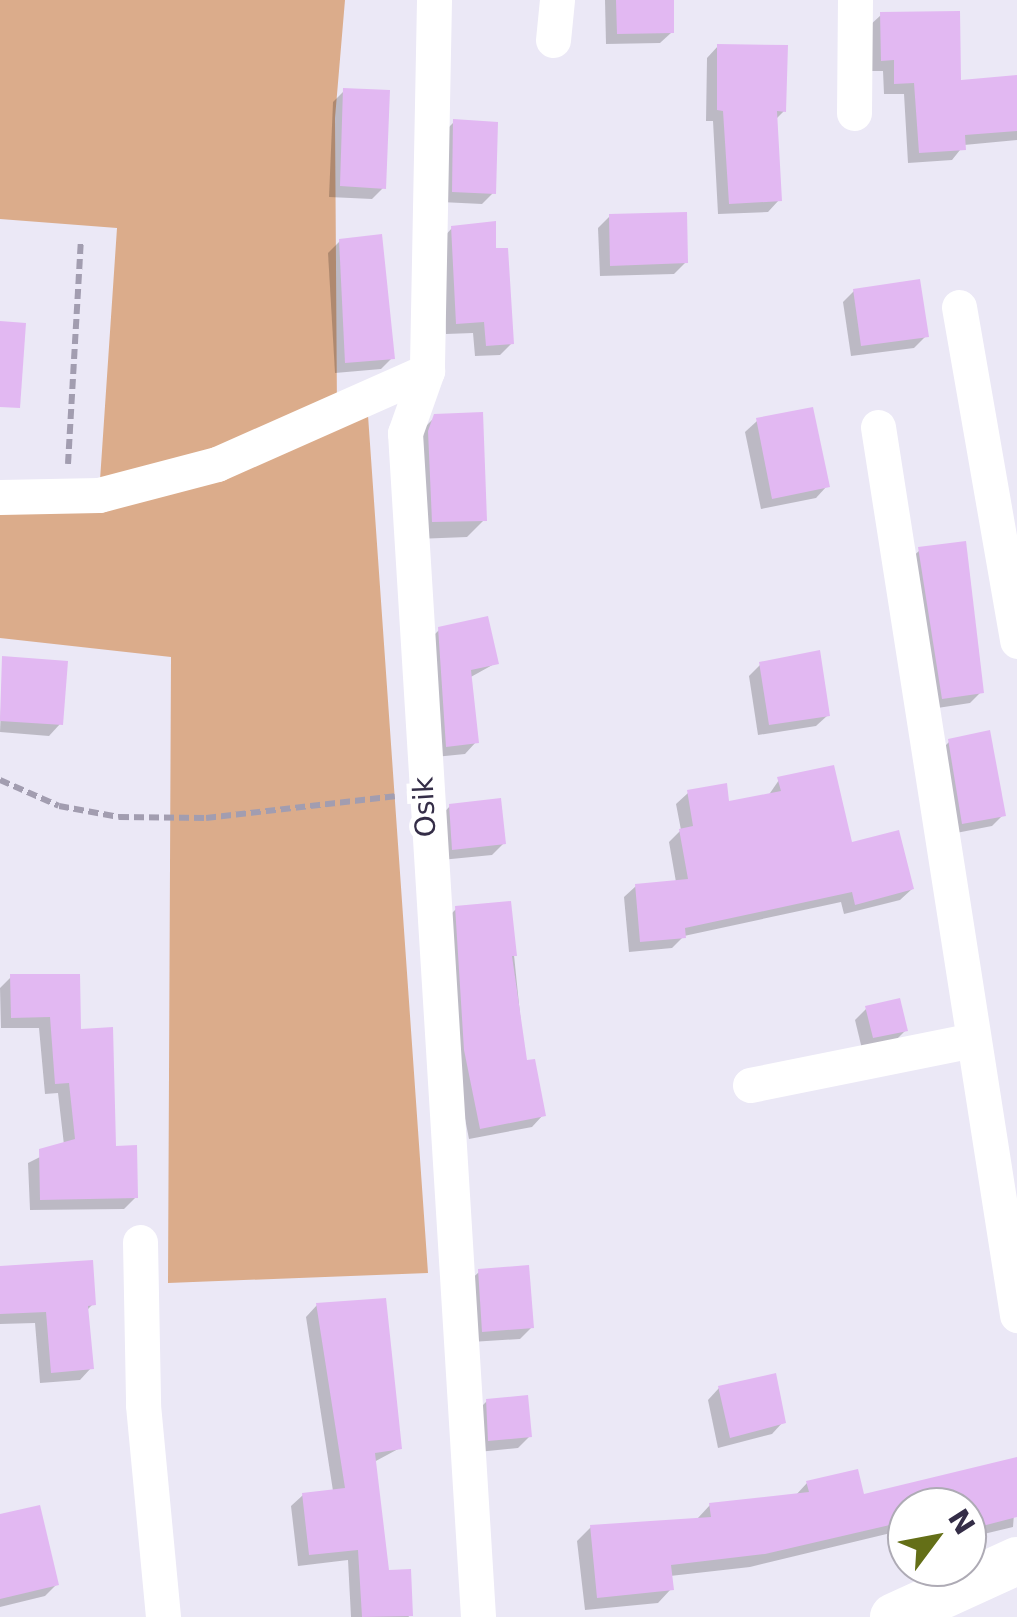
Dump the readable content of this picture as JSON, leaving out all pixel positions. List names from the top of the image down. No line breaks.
{"streets":{"street":["Osik"]},"north":"top right"}
